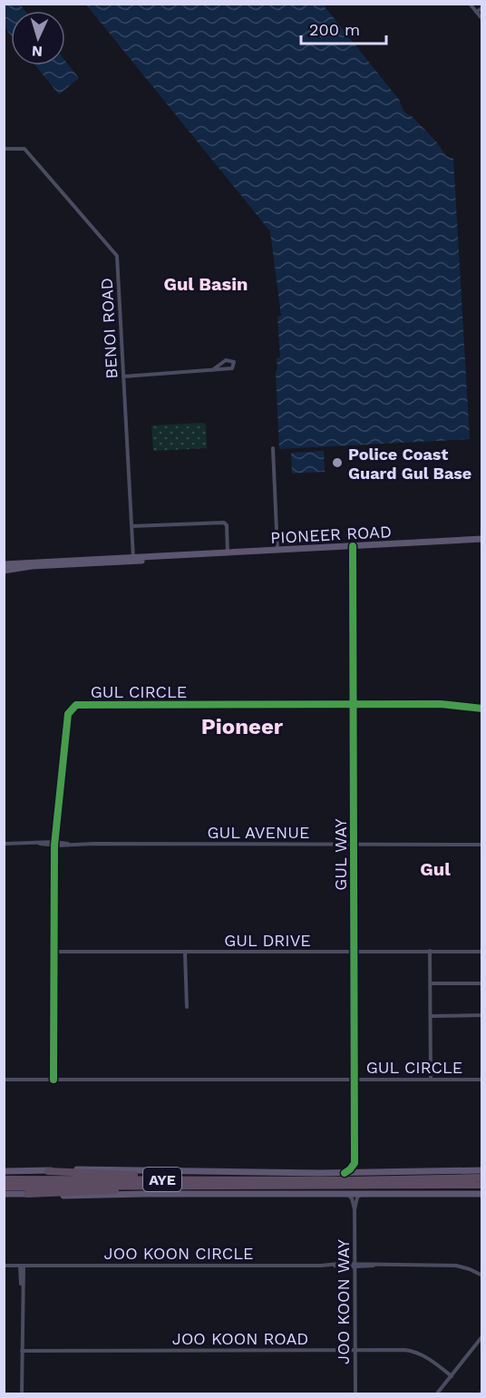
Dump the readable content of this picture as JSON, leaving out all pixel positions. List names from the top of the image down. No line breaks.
{"streets":{"highway":["AYE"],"main road":["PIONEER ROAD"],"street":["BENOI ROAD","GUL CIRCLE","GUL AVENUE","GUL WAY","GUL DRIVE","JOO KOON CIRCLE","JOO KOON WAY","JOO KOON ROAD"]},"crossings":[["BENOI ROAD","PIONEER ROAD"],["PIONEER ROAD","GUL WAY"],["GUL CIRCLE","GUL AVENUE"],["GUL CIRCLE","GUL WAY"],["GUL CIRCLE","GUL DRIVE"],["GUL AVENUE","GUL WAY"],["GUL WAY","GUL DRIVE"],["JOO KOON CIRCLE","JOO KOON WAY"],["JOO KOON WAY","JOO KOON ROAD"]],"districts":["Gul Basin","Pioneer","Gul"],"places":["Police Coast Guard Gul Base"],"scale_bar":"200 m","north":"bottom"}
